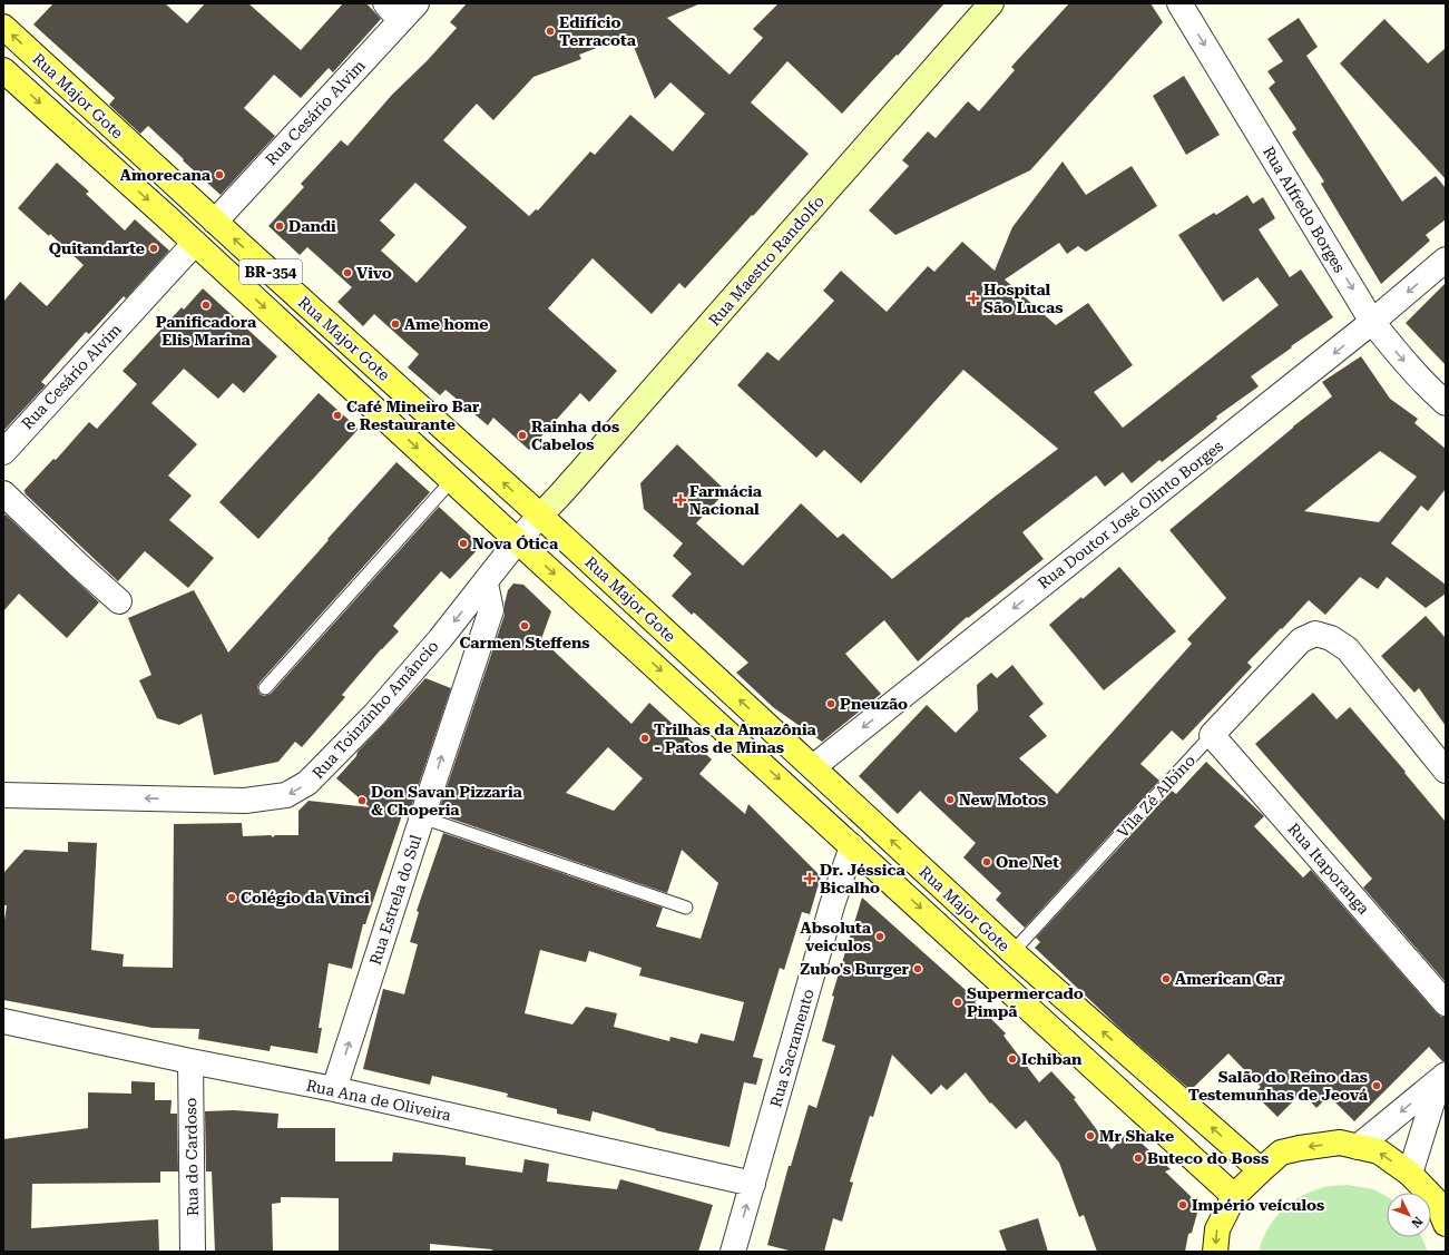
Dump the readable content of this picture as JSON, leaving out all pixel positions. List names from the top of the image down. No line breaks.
{"streets":{"main road":["Rua Major Gote","BR-354"],"street":["Rua Cesário Alvim","Rua Alfredo Borges","Rua Maestro Randolfo","Rua Doutor José Olinto Borges","Rua Toinzinho Amâncio","Vila Zé Albino","Rua Itaporanga","Rua Estrela do Sul","Rua Sacramento","Rua Ana de Oliveira","Rua do Cardoso"]},"crossings":[["Rua Major Gote","Rua Cesário Alvim"],["Rua Major Gote","Rua Maestro Randolfo"],["Rua Major Gote","Rua Doutor José Olinto Borges"],["Rua Major Gote","Rua Toinzinho Amâncio"],["Rua Major Gote","Vila Zé Albino"],["Rua Major Gote","Rua Sacramento"],["Rua Alfredo Borges","Rua Doutor José Olinto Borges"],["Rua Maestro Randolfo","Rua Toinzinho Amâncio"],["Rua Toinzinho Amâncio","Rua Estrela do Sul"],["Vila Zé Albino","Rua Itaporanga"],["Rua Estrela do Sul","Rua Ana de Oliveira"],["Rua Sacramento","Rua Ana de Oliveira"],["Rua Ana de Oliveira","Rua do Cardoso"]],"one_way":["Rua Alfredo Borges","Rua Doutor José Olinto Borges","Rua Toinzinho Amâncio","Rua Estrela do Sul"],"places":{"other":["Edifício Terracota","Amorecana","Dandi","Quitandarte","Vivo","Panificadora Elis Marina","Ame home","Café Mineiro Bar e Restaurante","Rainha dos Cabelos","Nova Ótica","Carmen Steffens","Pneuzão","Trilhas da Amazônia - Patos de Minas","New Motos","Don Savan Pizzaria & Choperia","One Net","Colégio da Vinci","Absoluta veiculos","Zubo's Burger","American Car","Supermercado Pimpã","Ichiban","Salão do Reino das Testemunhas de Jeová","Mr Shake","Buteco do Boss","Império veículos"],"health":["Hospital São Lucas","Farmácia Nacional","Dr. Jéssica Bicalho"]},"north":"bottom right"}
